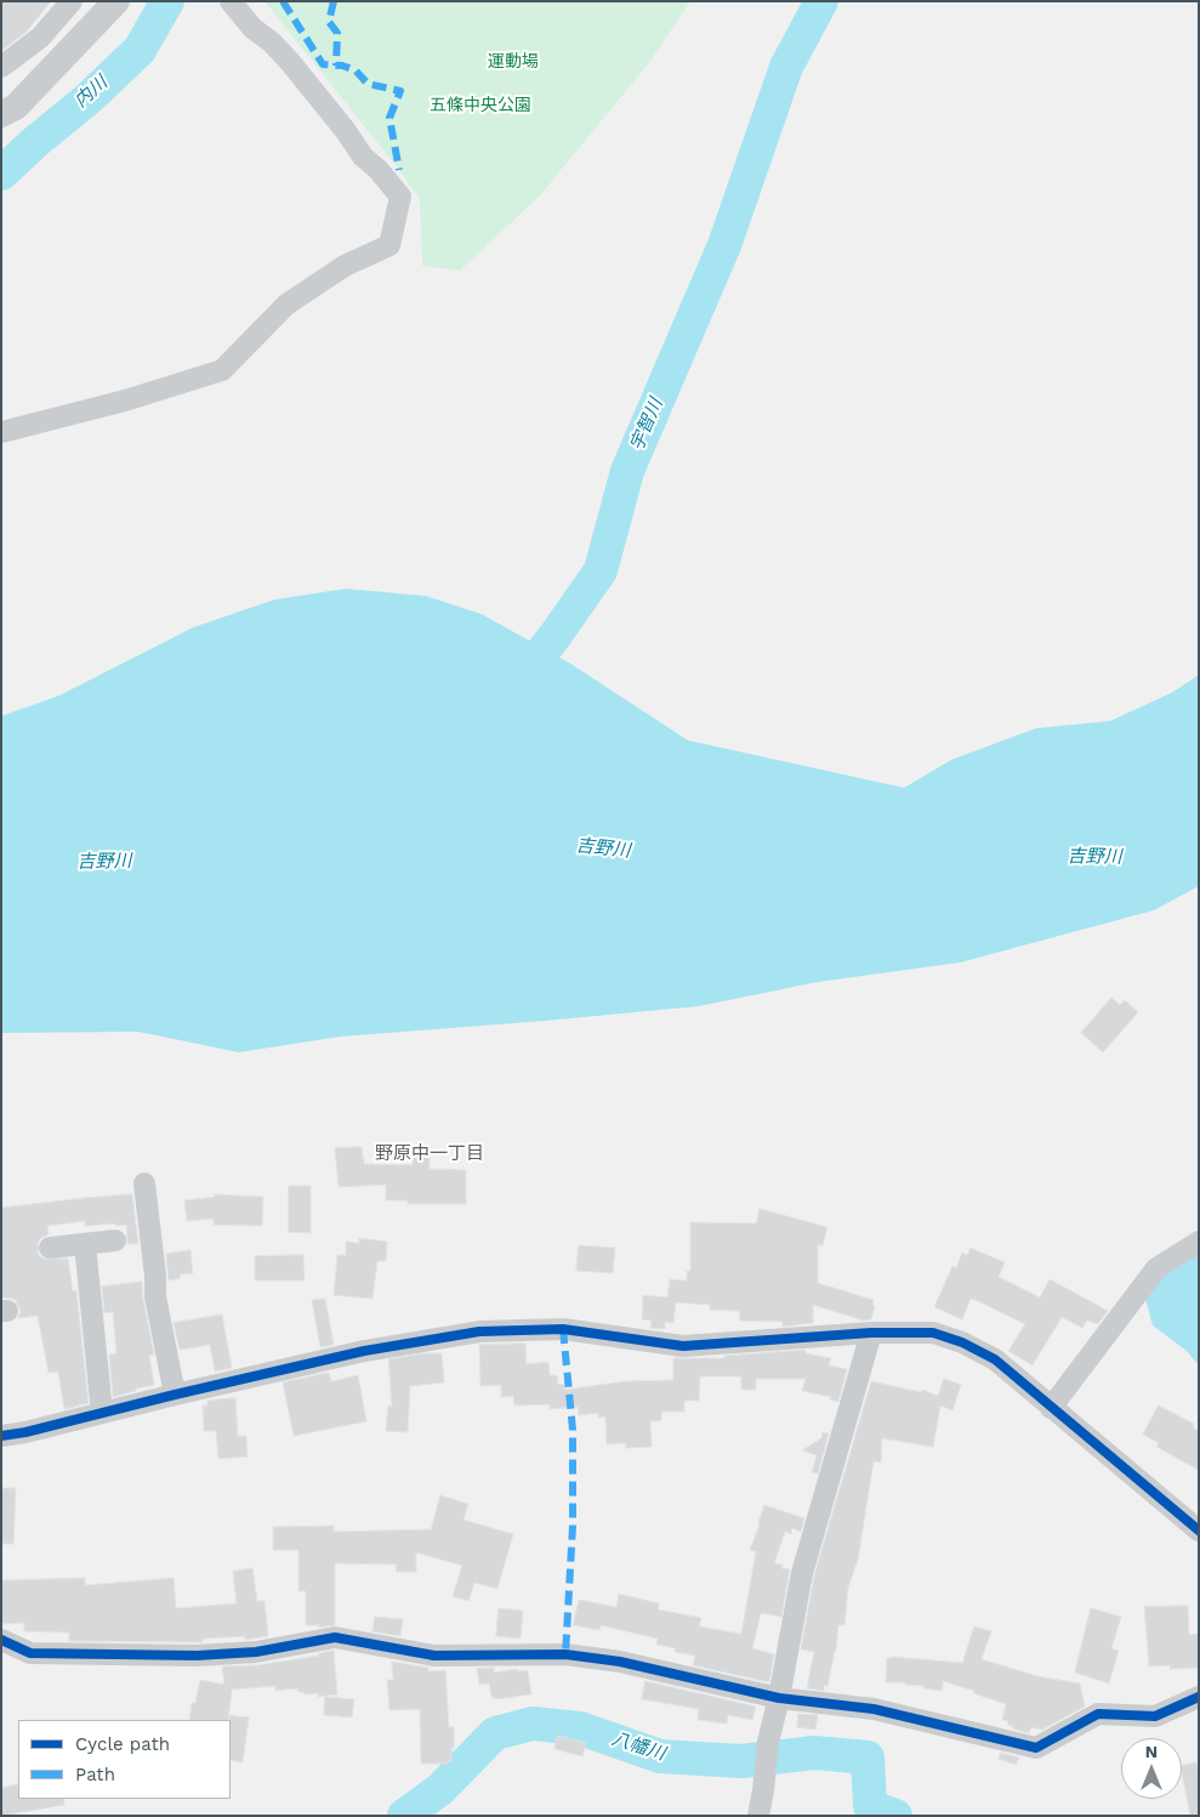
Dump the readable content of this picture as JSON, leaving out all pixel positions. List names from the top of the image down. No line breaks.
{"districts":["野原中一丁目"],"water":["内川","宇智川","吉野川","八幡川"],"parks":["運動場","五條中央公園"],"legend":["Cycle path","Path"],"north":"top"}
